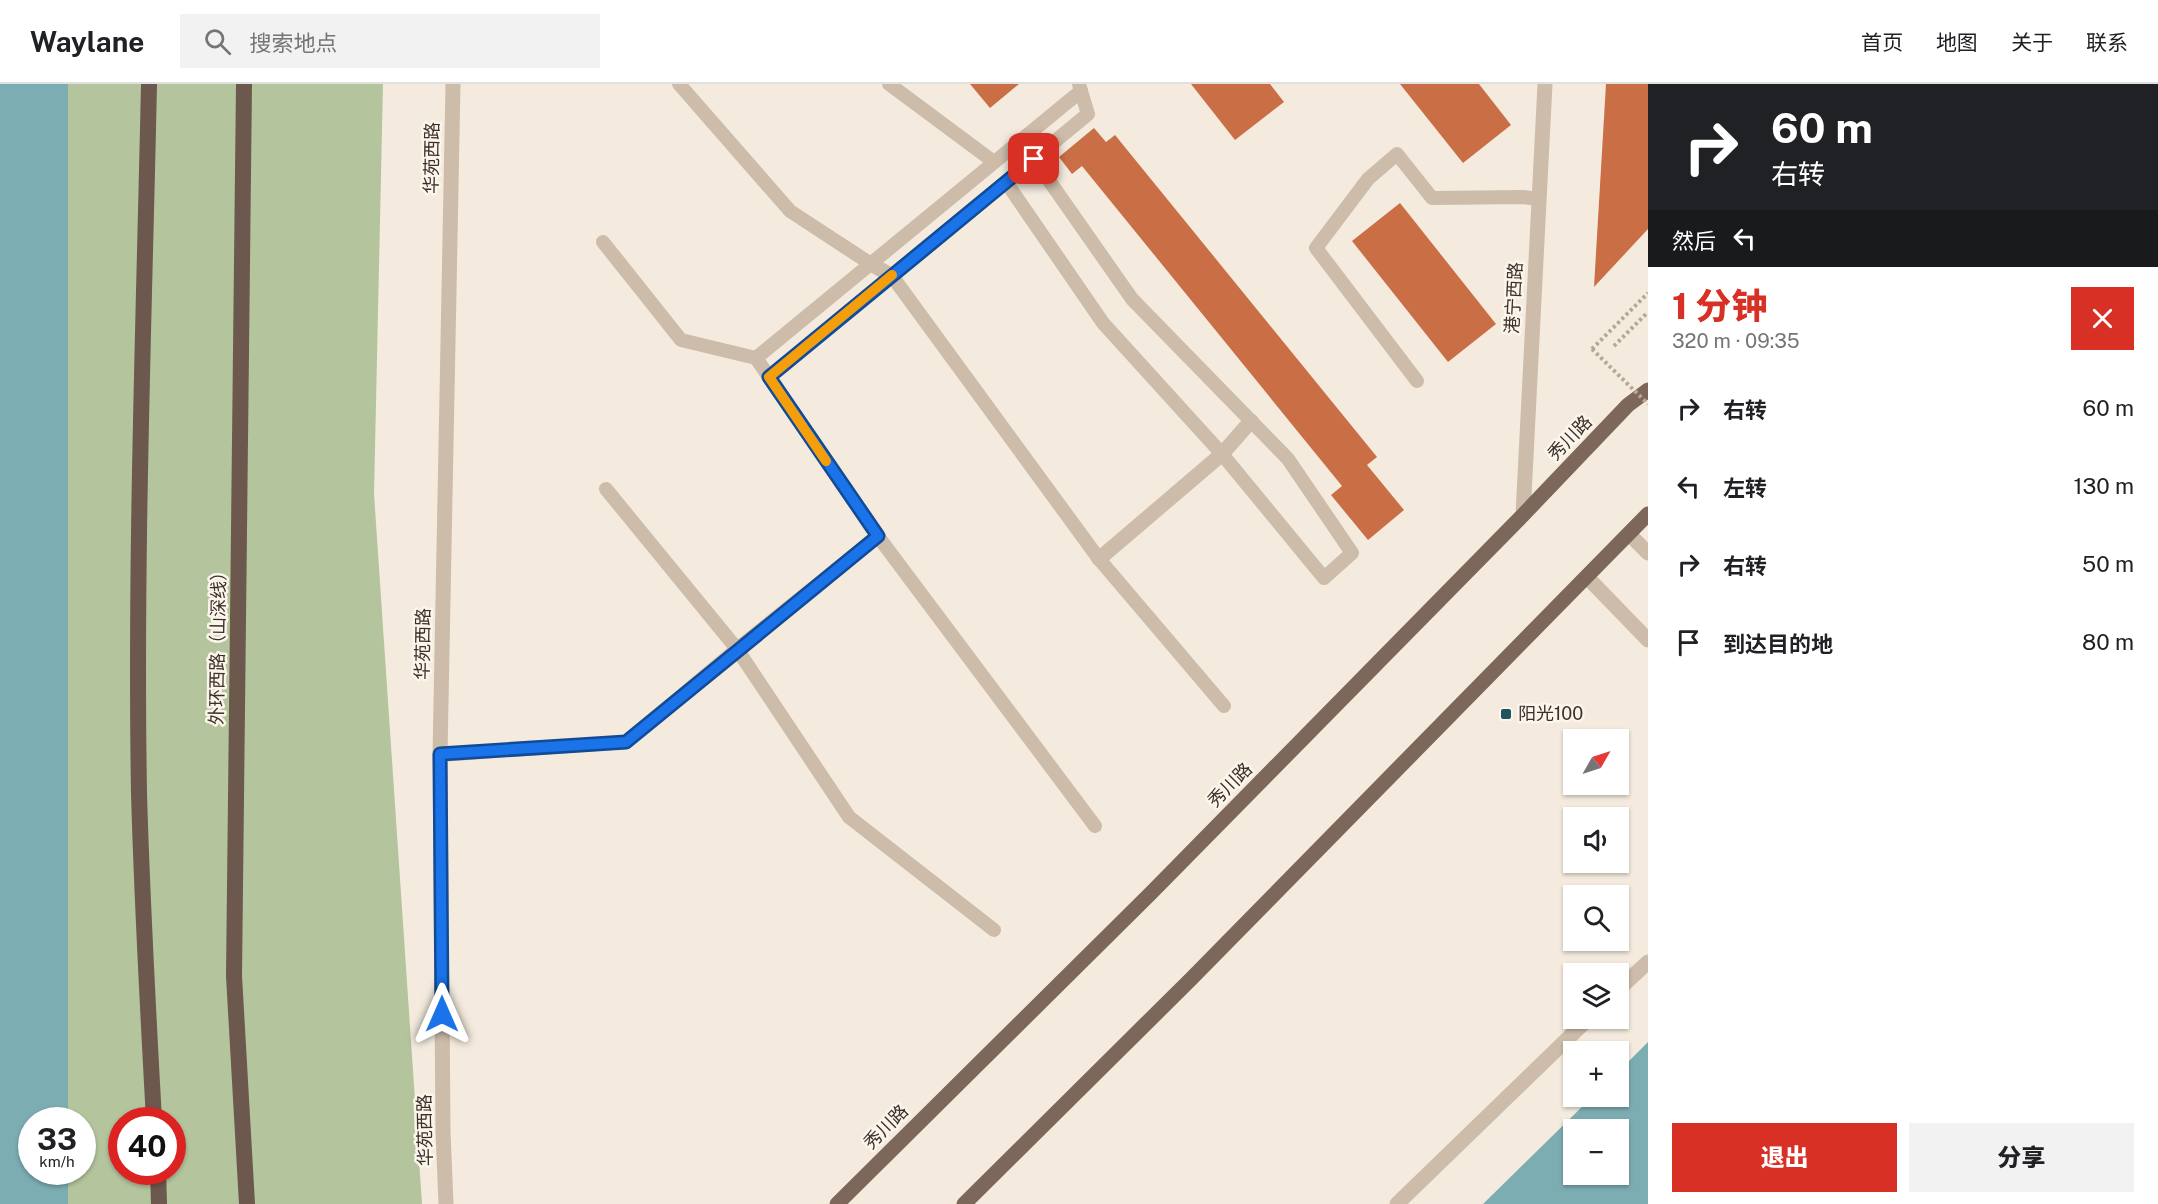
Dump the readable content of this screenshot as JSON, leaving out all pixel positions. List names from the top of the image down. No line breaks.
{"streets":{"highway":["外环西路（山深线）"],"main road":["秀川路"],"street":["华苑西路","港宁西路"]},"crossings":[["港宁西路","秀川路"]],"places":{"transit":["阳光100"]},"north":"top right","page":{"header":"Waylane","search":"搜索地点","nav":["首页","地图","关于","联系"],"turn":["60 m","右转"],"then":"然后","heading":["1 分钟","320 m · 09:35"],"list":[{"name":"右转","value":"60 m"},{"name":"左转","value":"130 m"},{"name":"右转","value":"50 m"},{"name":"到达目的地","value":"80 m"}],"map_buttons":["+","−"],"speed":"33 km/h","limit":"40","buttons":["退出","分享"]}}
